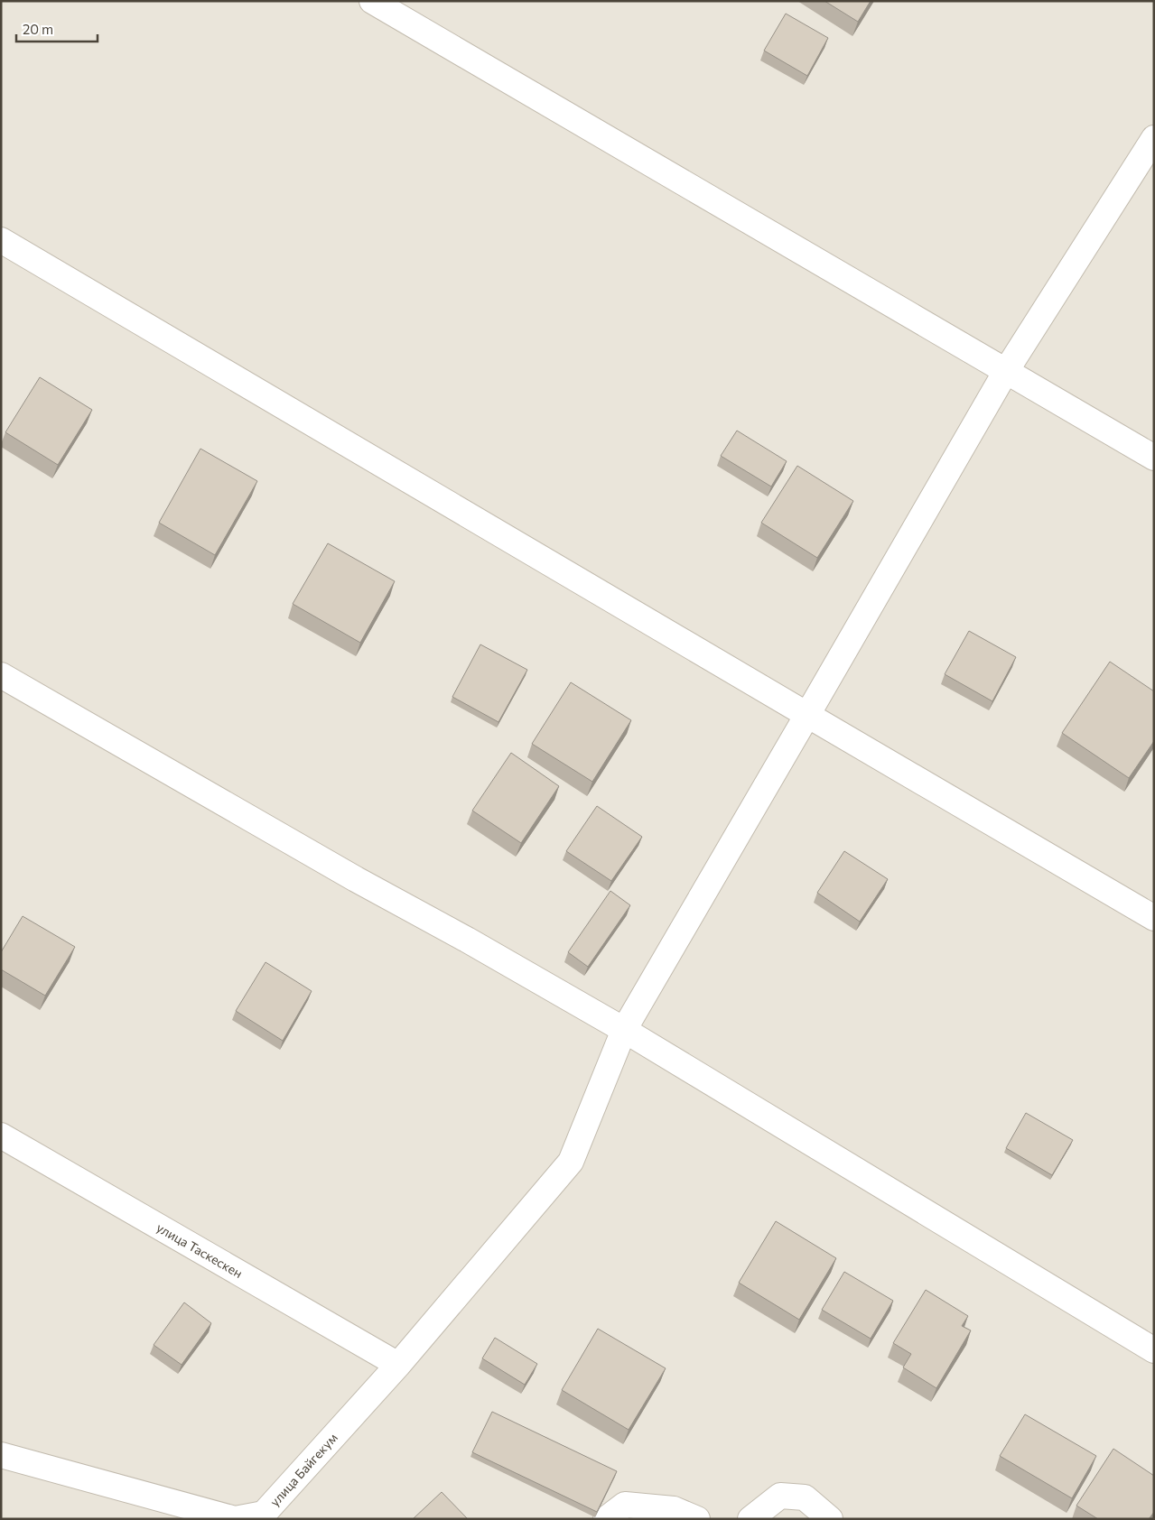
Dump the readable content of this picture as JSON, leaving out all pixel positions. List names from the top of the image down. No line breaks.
{"streets":{"street":["улица Таскескен","улица Байгекум"]},"crossings":[["улица Таскескен","улица Байгекум"]],"scale_bar":"20 m"}
